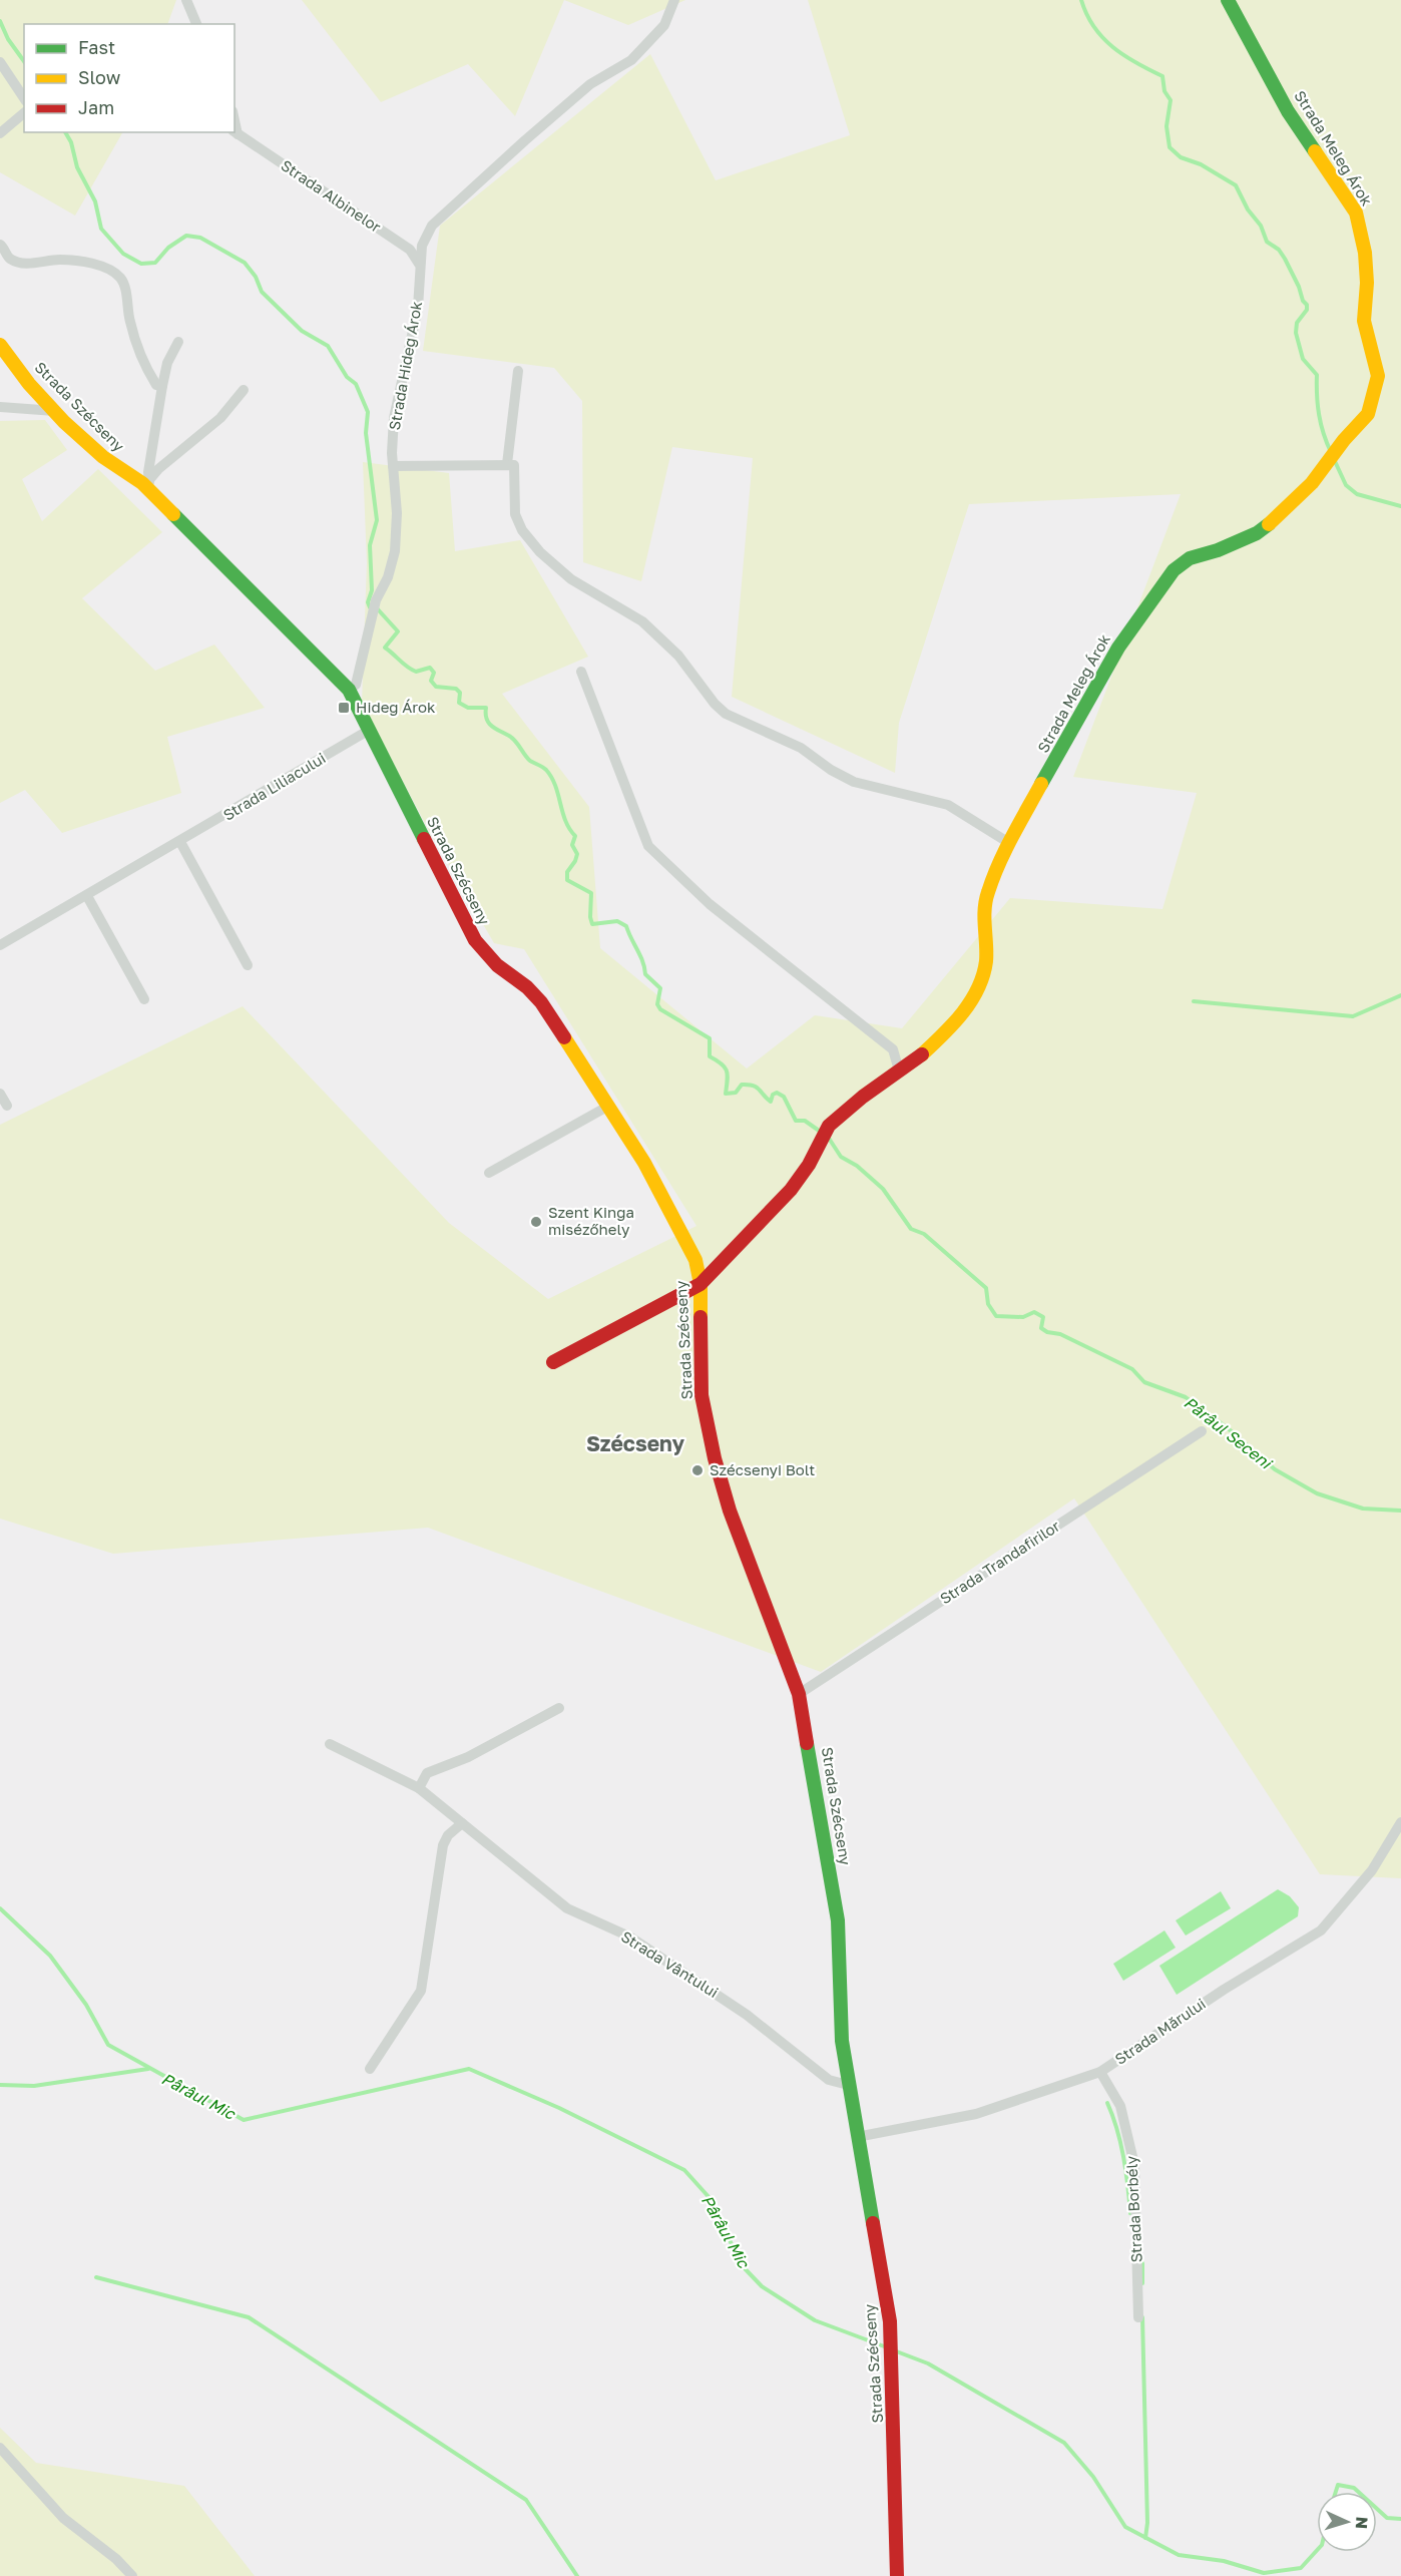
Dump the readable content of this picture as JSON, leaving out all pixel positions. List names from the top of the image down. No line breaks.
{"streets":{"street":["Strada Meleg Árok","Strada Albinelor","Strada Hideg Árok","Strada Szécseny","Strada Liliacului","Strada Trandafirilor","Strada Vântului","Strada Mărului","Strada Borbély"]},"crossings":[["Strada Meleg Árok","Strada Szécseny"],["Strada Albinelor","Strada Hideg Árok"],["Strada Hideg Árok","Strada Szécseny"],["Strada Szécseny","Strada Liliacului"],["Strada Szécseny","Strada Trandafirilor"],["Strada Szécseny","Strada Vântului"],["Strada Szécseny","Strada Mărului"],["Strada Mărului","Strada Borbély"]],"districts":["Szécseny"],"water":["Pârâul Seceni","Pârâul Mic"],"places":{"transit":["Hideg Árok"],"other":["Szent Kinga misézőhely","Szécsenyi Bolt"]},"legend":["Fast","Slow","Jam"],"north":"right"}
